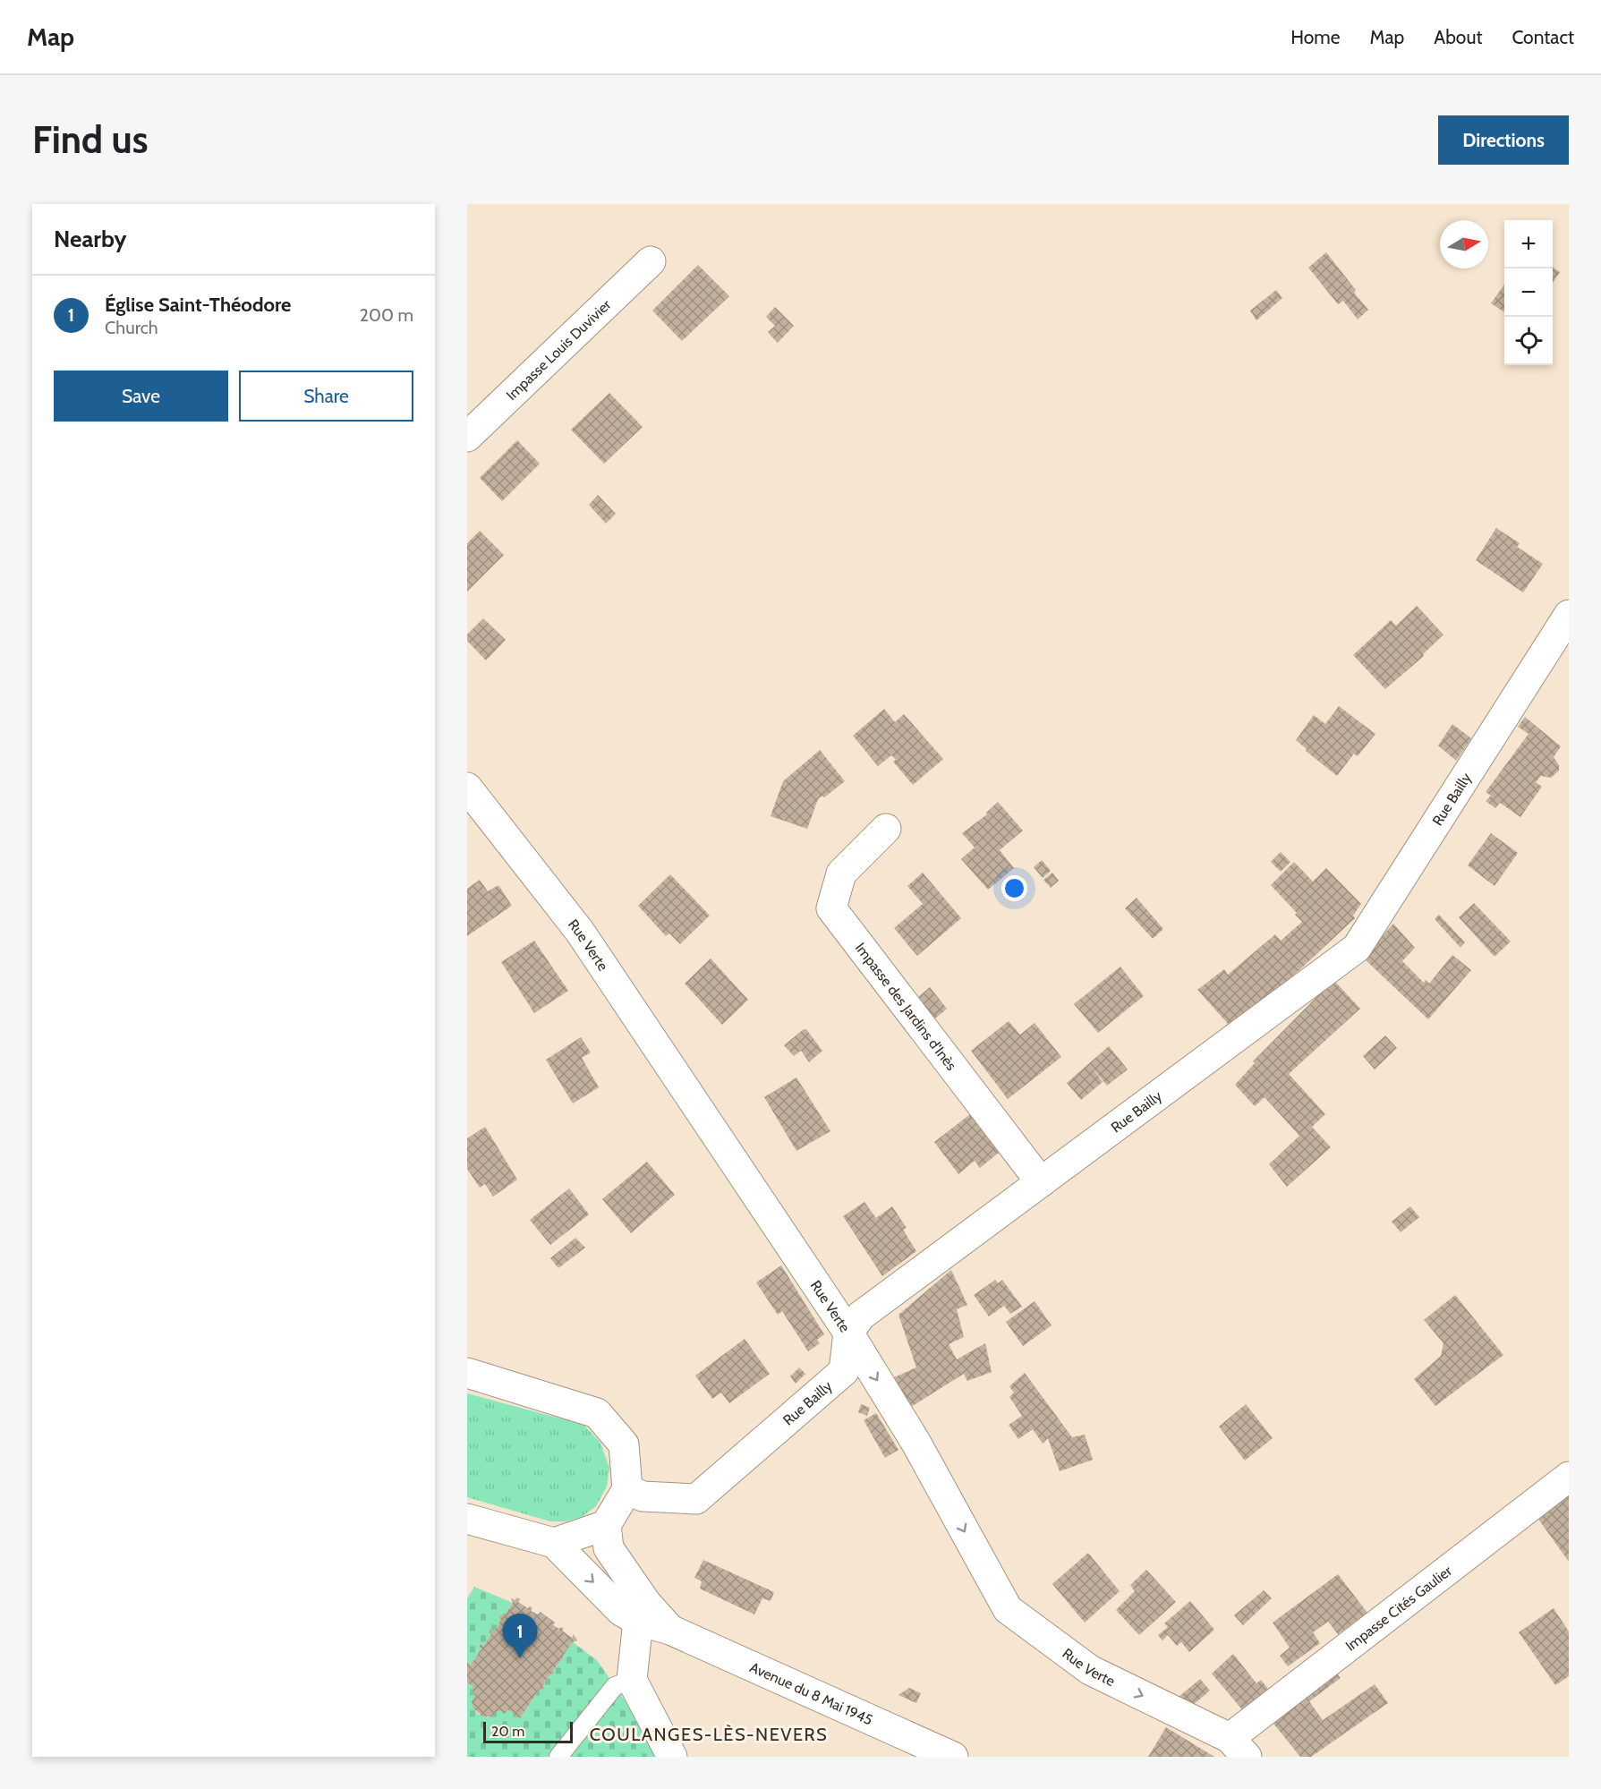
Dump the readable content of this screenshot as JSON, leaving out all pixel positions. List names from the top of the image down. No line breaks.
{"streets":{"street":["Impasse Louis Duvivier","Rue Bailly","Rue Verte","Impasse des Jardins d'Inès","Impasse Cités Gaulier","Avenue du 8 Mai 1945"]},"crossings":[["Rue Bailly","Rue Verte"],["Rue Bailly","Impasse des Jardins d'Inès"],["Rue Verte","Impasse Cités Gaulier"]],"one_way":["Rue Verte"],"districts":["COULANGES-LÈS-NEVERS"],"scale_bar":"20 m","north":"right","page":{"header":"Map","nav":["Home","Map","About","Contact"],"buttons":["Directions",["Save","Share"]],"title":"Find us","heading":"Nearby","map_buttons":["+","−"],"list":[{"mark":"1","name":"Église Saint-Théodore","note":"Church","value":"200 m"}],"pins":"1","scale":"20 m"}}
